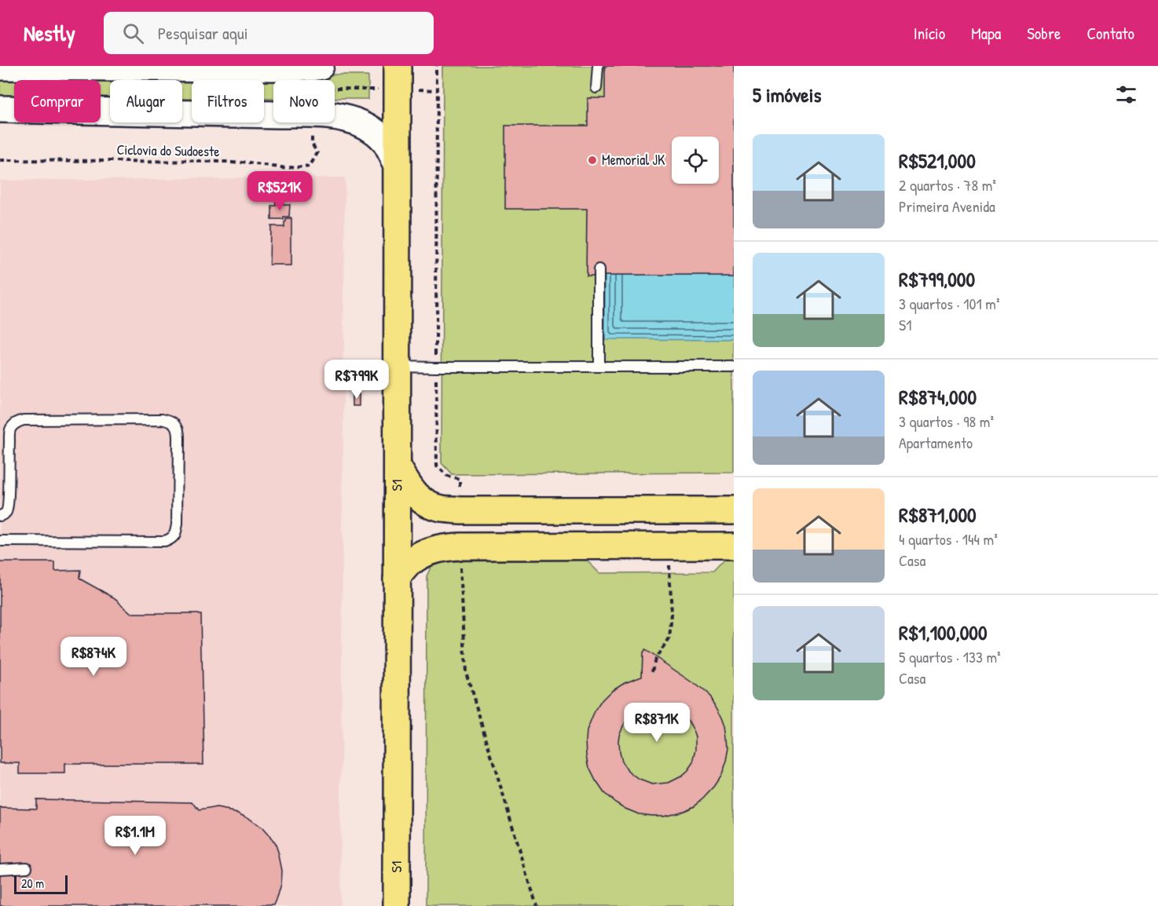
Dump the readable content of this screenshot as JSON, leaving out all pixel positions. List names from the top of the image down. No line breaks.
{"streets":{"highway":["S1"],"path":["Ciclovia do Sudoeste"]},"places":["Memorial JK"],"scale_bar":"20 m","page":{"header":"Nestly","search":"Pesquisar aqui","nav":["Início","Mapa","Sobre","Contato"],"heading":"5 imóveis","chip":["Comprar","Alugar","Filtros","Novo"],"list":[{"name":"R$521,000","note":"2 quartos · 78 m² · Primeira Avenida"},{"name":"R$799,000","note":"3 quartos · 101 m² · S1"},{"name":"R$874,000","note":"3 quartos · 98 m² · Apartamento"},{"name":"R$871,000","note":"4 quartos · 144 m² · Casa"},{"name":"R$1,100,000","note":"5 quartos · 133 m² · Casa"}],"price":["R$521K","R$799K","R$874K","R$871K","R$1.1M"],"scale":"20 m"}}
